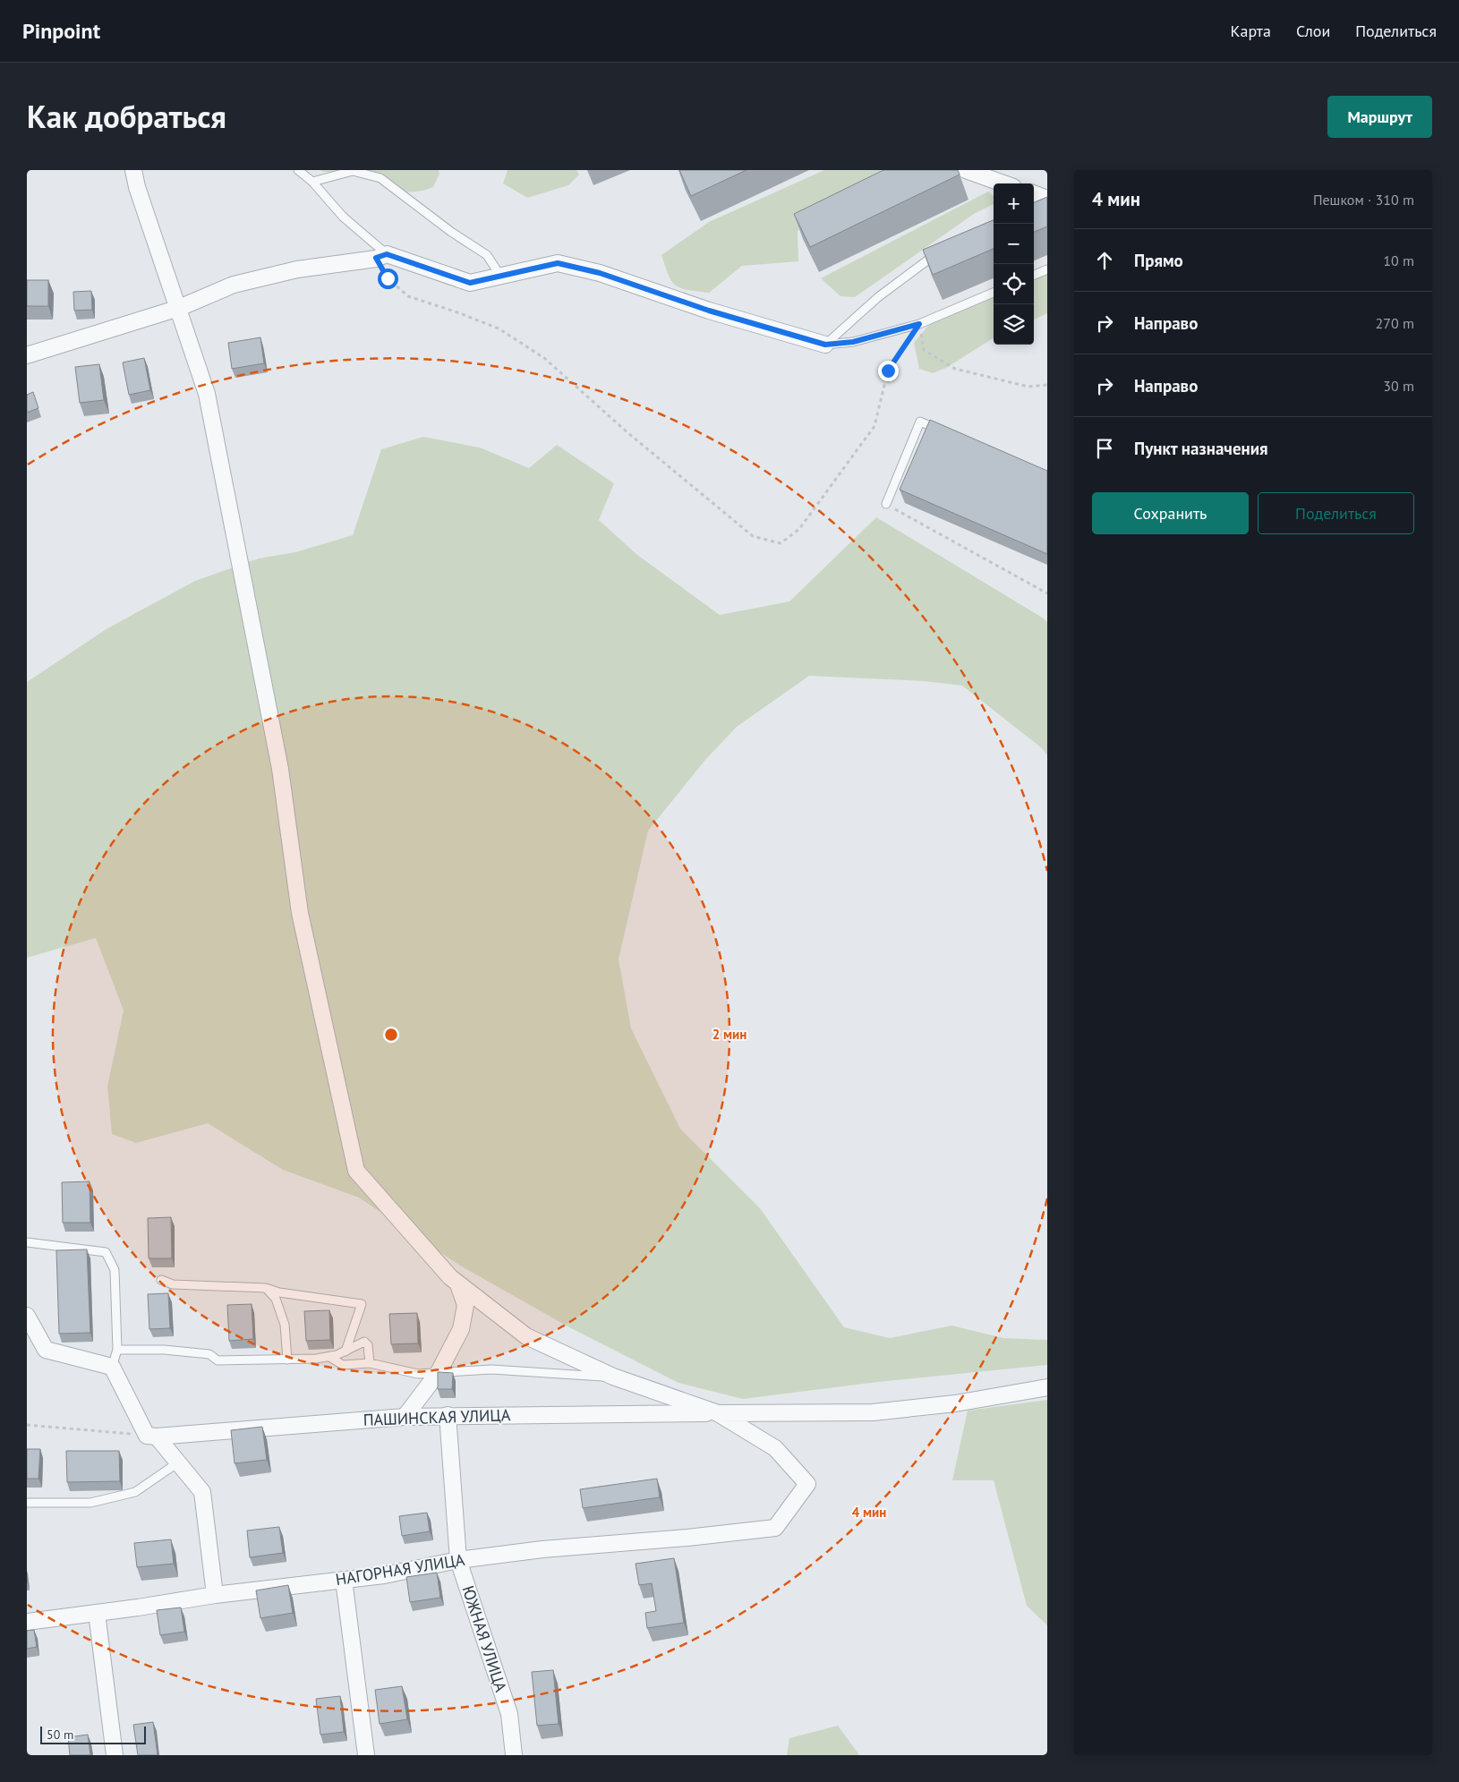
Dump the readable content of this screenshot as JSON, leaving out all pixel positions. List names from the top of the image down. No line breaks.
{"streets":{"street":["ПАШИНСКАЯ УЛИЦА","НАГОРНАЯ УЛИЦА","ЮЖНАЯ УЛИЦА"]},"crossings":[["ПАШИНСКАЯ УЛИЦА","НАГОРНАЯ УЛИЦА"],["ПАШИНСКАЯ УЛИЦА","ЮЖНАЯ УЛИЦА"],["НАГОРНАЯ УЛИЦА","ЮЖНАЯ УЛИЦА"]],"scale_bar":"50 m","page":{"header":"Pinpoint","nav":["Карта","Слои","Поделиться"],"title":"Как добраться","buttons":["Маршрут",["Сохранить","Поделиться"]],"heading":["4 мин","Пешком · 310 m"],"map_buttons":["+","−"],"list":[["Прямо","10 m"],["Направо","270 m"],["Направо","30 m"],"Пункт назначения"],"scale":"50 m"},"rings":["2 мин","4 мин"]}
